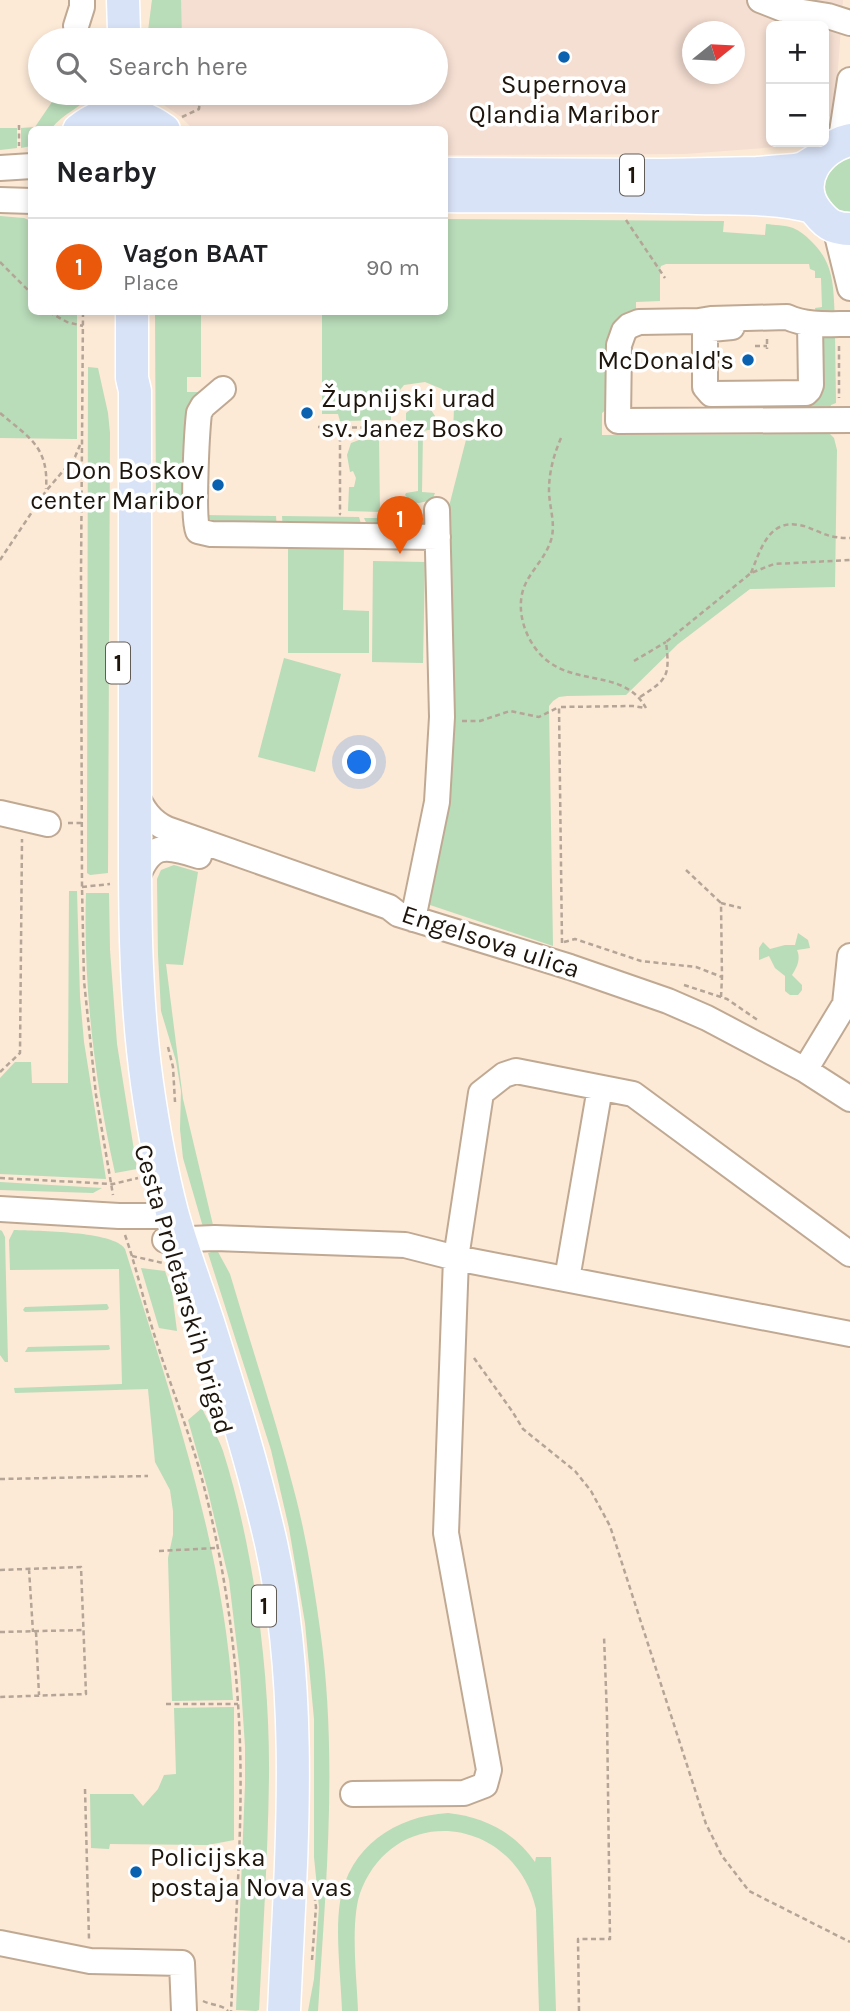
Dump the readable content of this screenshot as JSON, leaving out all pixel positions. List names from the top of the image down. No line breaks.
{"streets":{"main road":["1","Cesta Proletarskih brigad"],"street":["Engelsova ulica"]},"crossings":[["1","Cesta Proletarskih brigad"],["Engelsova ulica","Cesta Proletarskih brigad"]],"places":["Supernova Qlandia Maribor","McDonald's","Župnijski urad sv. Janez Bosko","Don Boskov center Maribor","Policijska postaja Nova vas"],"north":"right","page":{"map_buttons":["+","−"],"search":"Search here","heading":"Nearby","list":[{"mark":"1","name":"Vagon BAAT","note":"Place","value":"90 m"}],"pins":"1"}}
